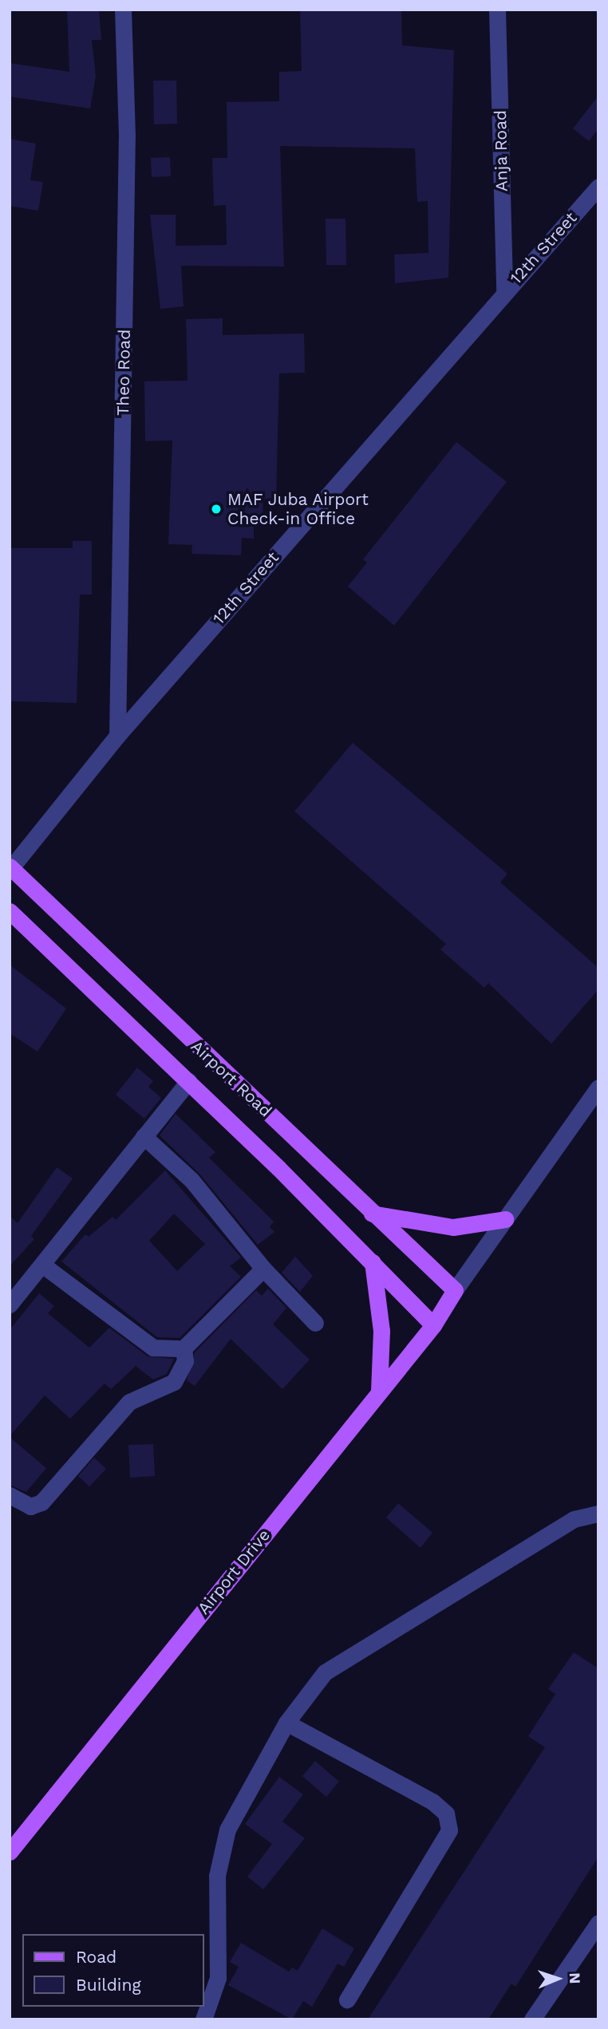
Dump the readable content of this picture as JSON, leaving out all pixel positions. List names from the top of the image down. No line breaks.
{"streets":{"main road":["Airport Road","Airport Drive"],"street":["Anja Road","12th Street","Theo Road"]},"crossings":[["Anja Road","12th Street"],["12th Street","Theo Road"],["12th Street","Airport Road"],["Airport Road","Airport Drive"]],"places":["MAF Juba Airport Check-in Office"],"legend":["Road","Building"],"north":"right"}
